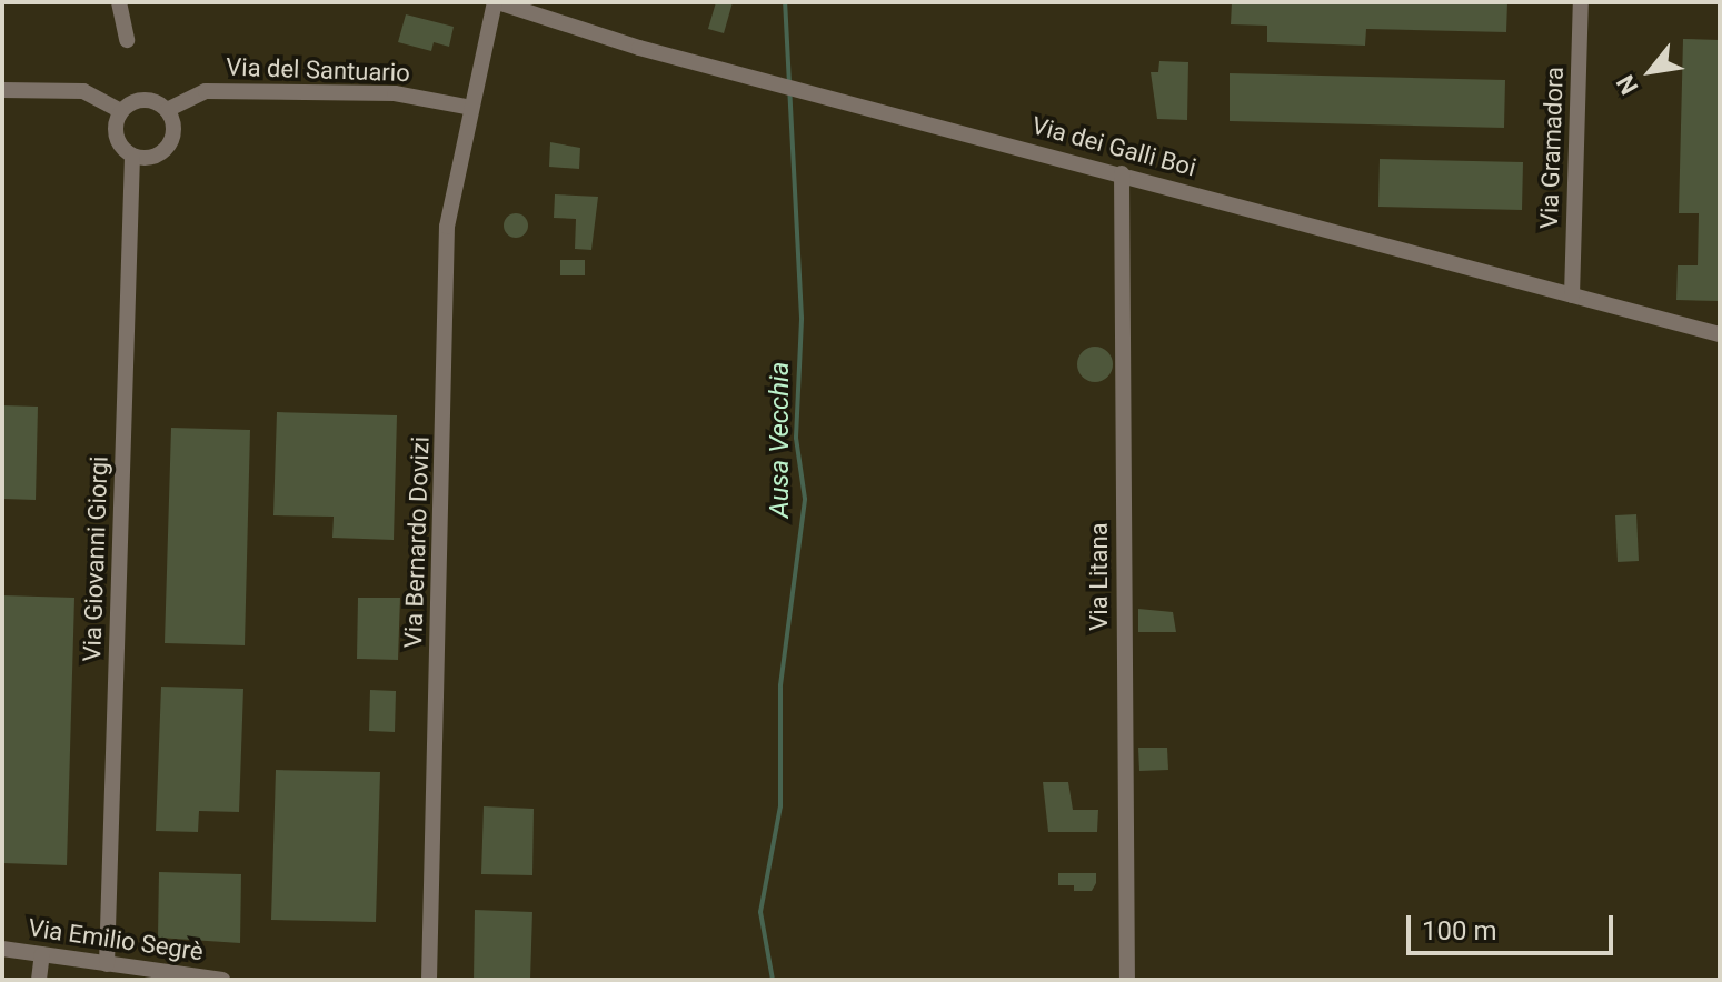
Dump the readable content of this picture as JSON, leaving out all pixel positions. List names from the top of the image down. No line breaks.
{"streets":{"street":["Via del Santuario","Via dei Galli Boi","Via Gramadora","Via Bernardo Dovizi","Via Giovanni Giorgi","Via Litana","Via Emilio Segrè"]},"crossings":[["Via del Santuario","Via Bernardo Dovizi"],["Via del Santuario","Via Giovanni Giorgi"],["Via dei Galli Boi","Via Gramadora"],["Via dei Galli Boi","Via Bernardo Dovizi"],["Via dei Galli Boi","Via Litana"],["Via Giovanni Giorgi","Via Emilio Segrè"]],"water":["Ausa Vecchia"],"scale_bar":"100 m","north":"bottom left"}
